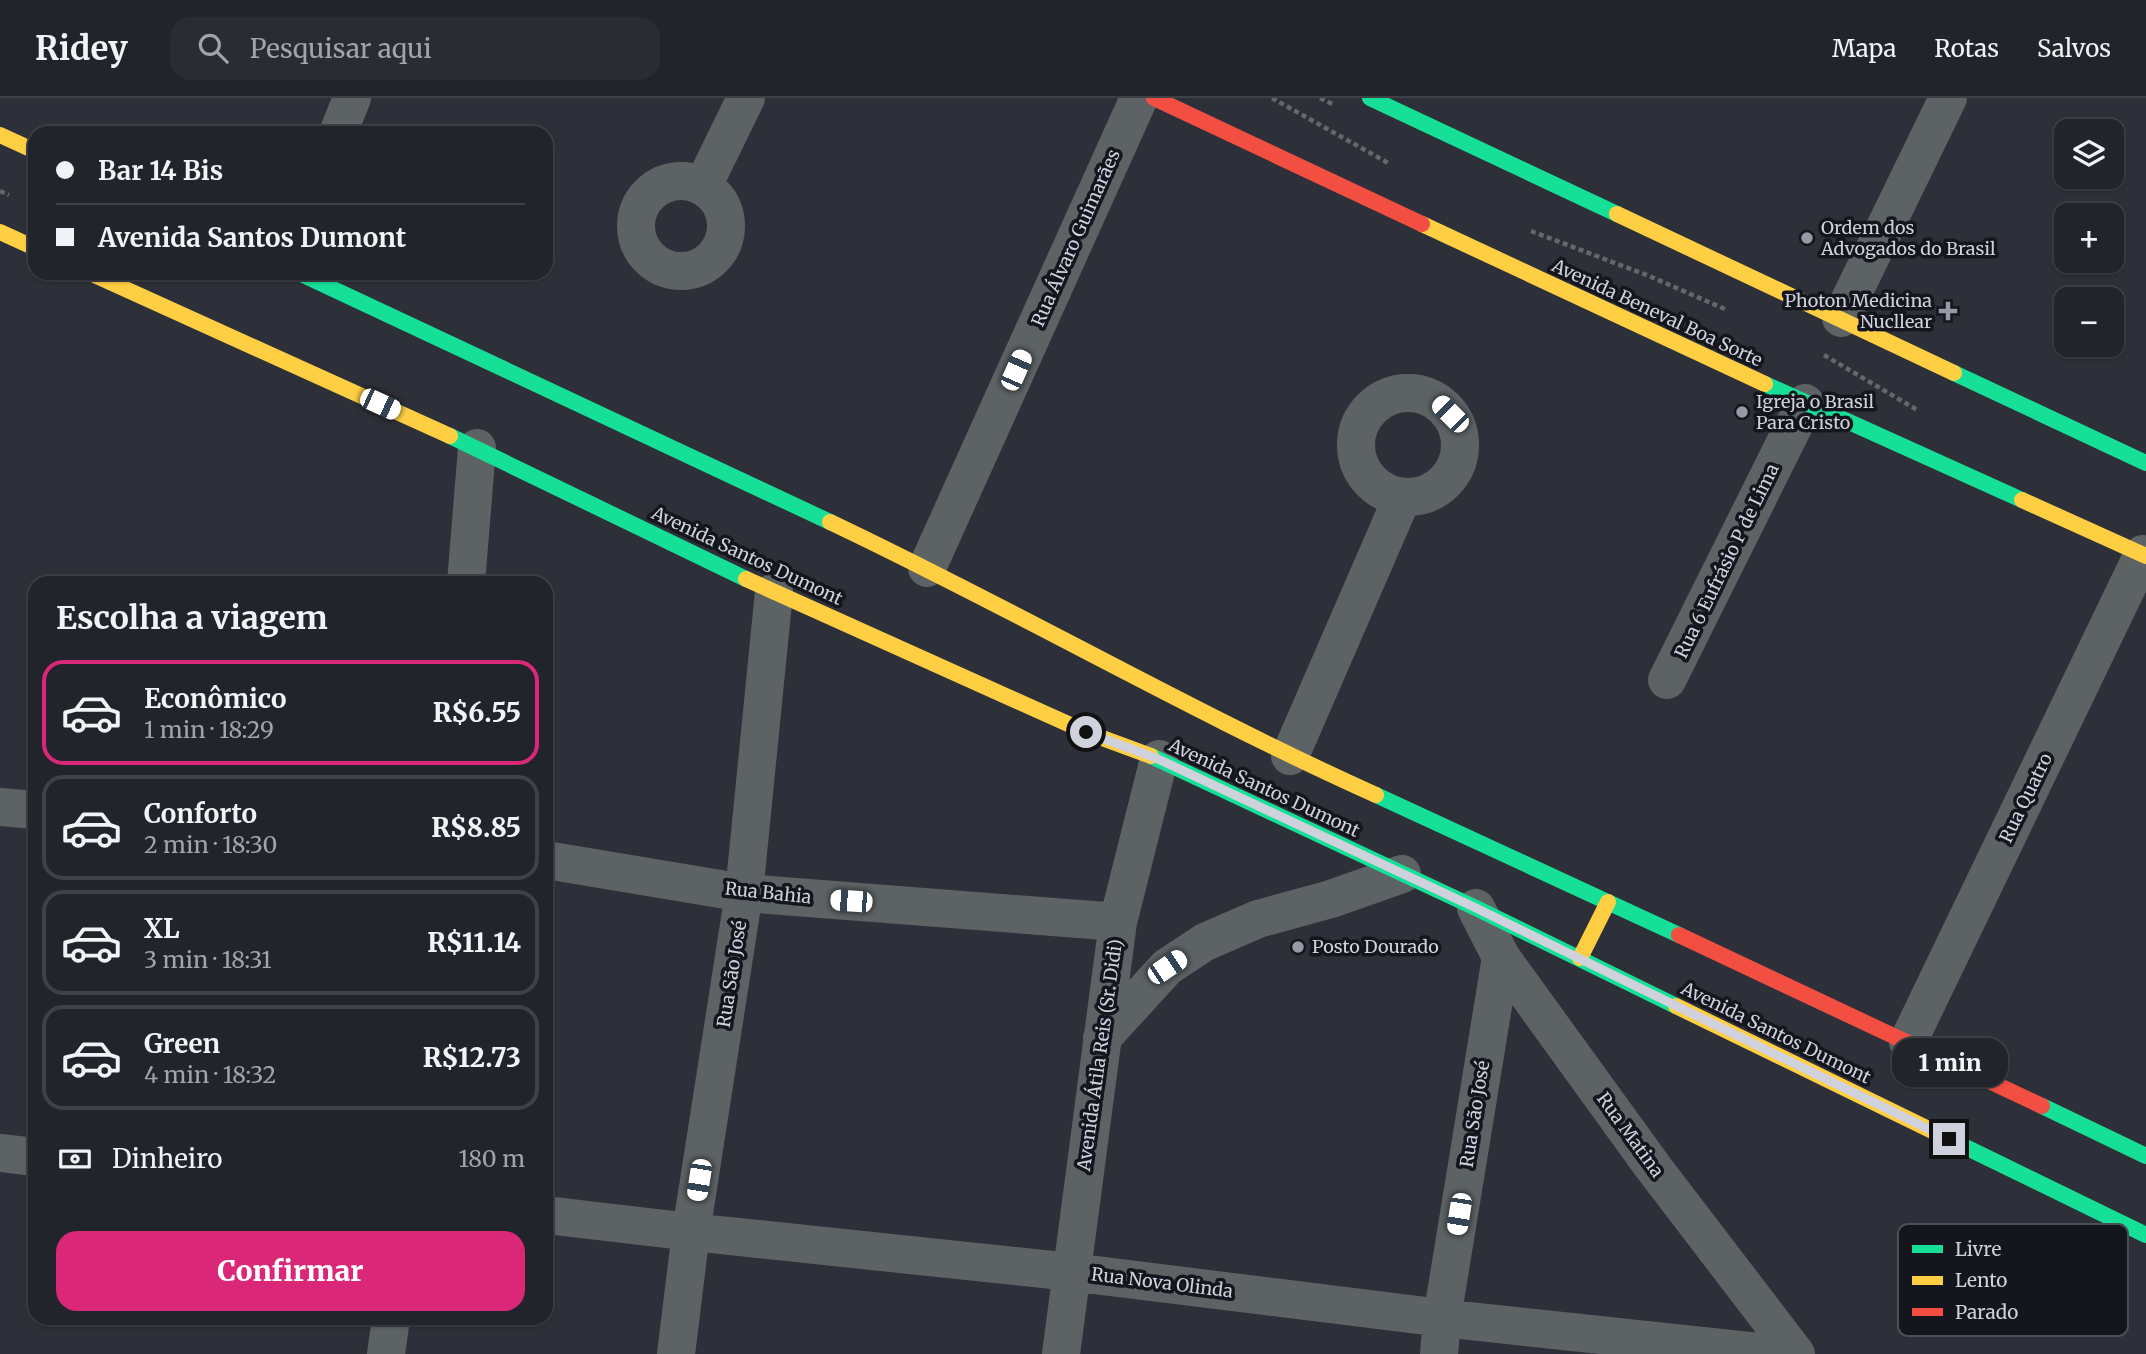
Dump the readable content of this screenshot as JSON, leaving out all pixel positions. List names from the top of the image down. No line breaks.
{"streets":{"main road":["Avenida Beneval Boa Sorte","Avenida Santos Dumont"],"street":["Rua Álvaro Guimarães","Rua 6 Eufrásio P de Lima","Rua Quatro","Rua Bahia","Rua São José","Avenida Átila Reis (Sr. Didi)","Rua Matina","Rua Nova Olinda"]},"crossings":[["Avenida Beneval Boa Sorte","Rua 6 Eufrásio P de Lima"],["Avenida Beneval Boa Sorte","Rua Quatro"],["Avenida Santos Dumont","Rua São José"],["Avenida Santos Dumont","Avenida Átila Reis (Sr. Didi)"],["Avenida Santos Dumont","Rua Matina"],["Rua Bahia","Rua São José"],["Rua Bahia","Avenida Átila Reis (Sr. Didi)"],["Rua São José","Rua Matina"],["Rua São José","Rua Nova Olinda"],["Avenida Átila Reis (Sr. Didi)","Rua Nova Olinda"]],"places":{"other":["Ordem dos Advogados do Brasil","Igreja o Brasil Para Cristo","Posto Dourado"],"health":["Photon Medicina Nucllear"]},"legend":["Livre","Lento","Parado"],"page":{"header":"Ridey","search":"Pesquisar aqui","nav":["Mapa","Rotas","Salvos"],"map_buttons":["+","−"],"banner":["Bar 14 Bis","Avenida Santos Dumont"],"heading":"Escolha a viagem","list":[{"name":"Econômico","note":"1 min · 18:29","value":"R$6.55"},{"name":"Conforto","note":"2 min · 18:30","value":"R$8.85"},{"name":"XL","note":"3 min · 18:31","value":"R$11.14"},{"name":"Green","note":"4 min · 18:32","value":"R$12.73"}],"bubble":"1 min","pay":["Dinheiro","180 m"],"buttons":"Confirmar"}}
